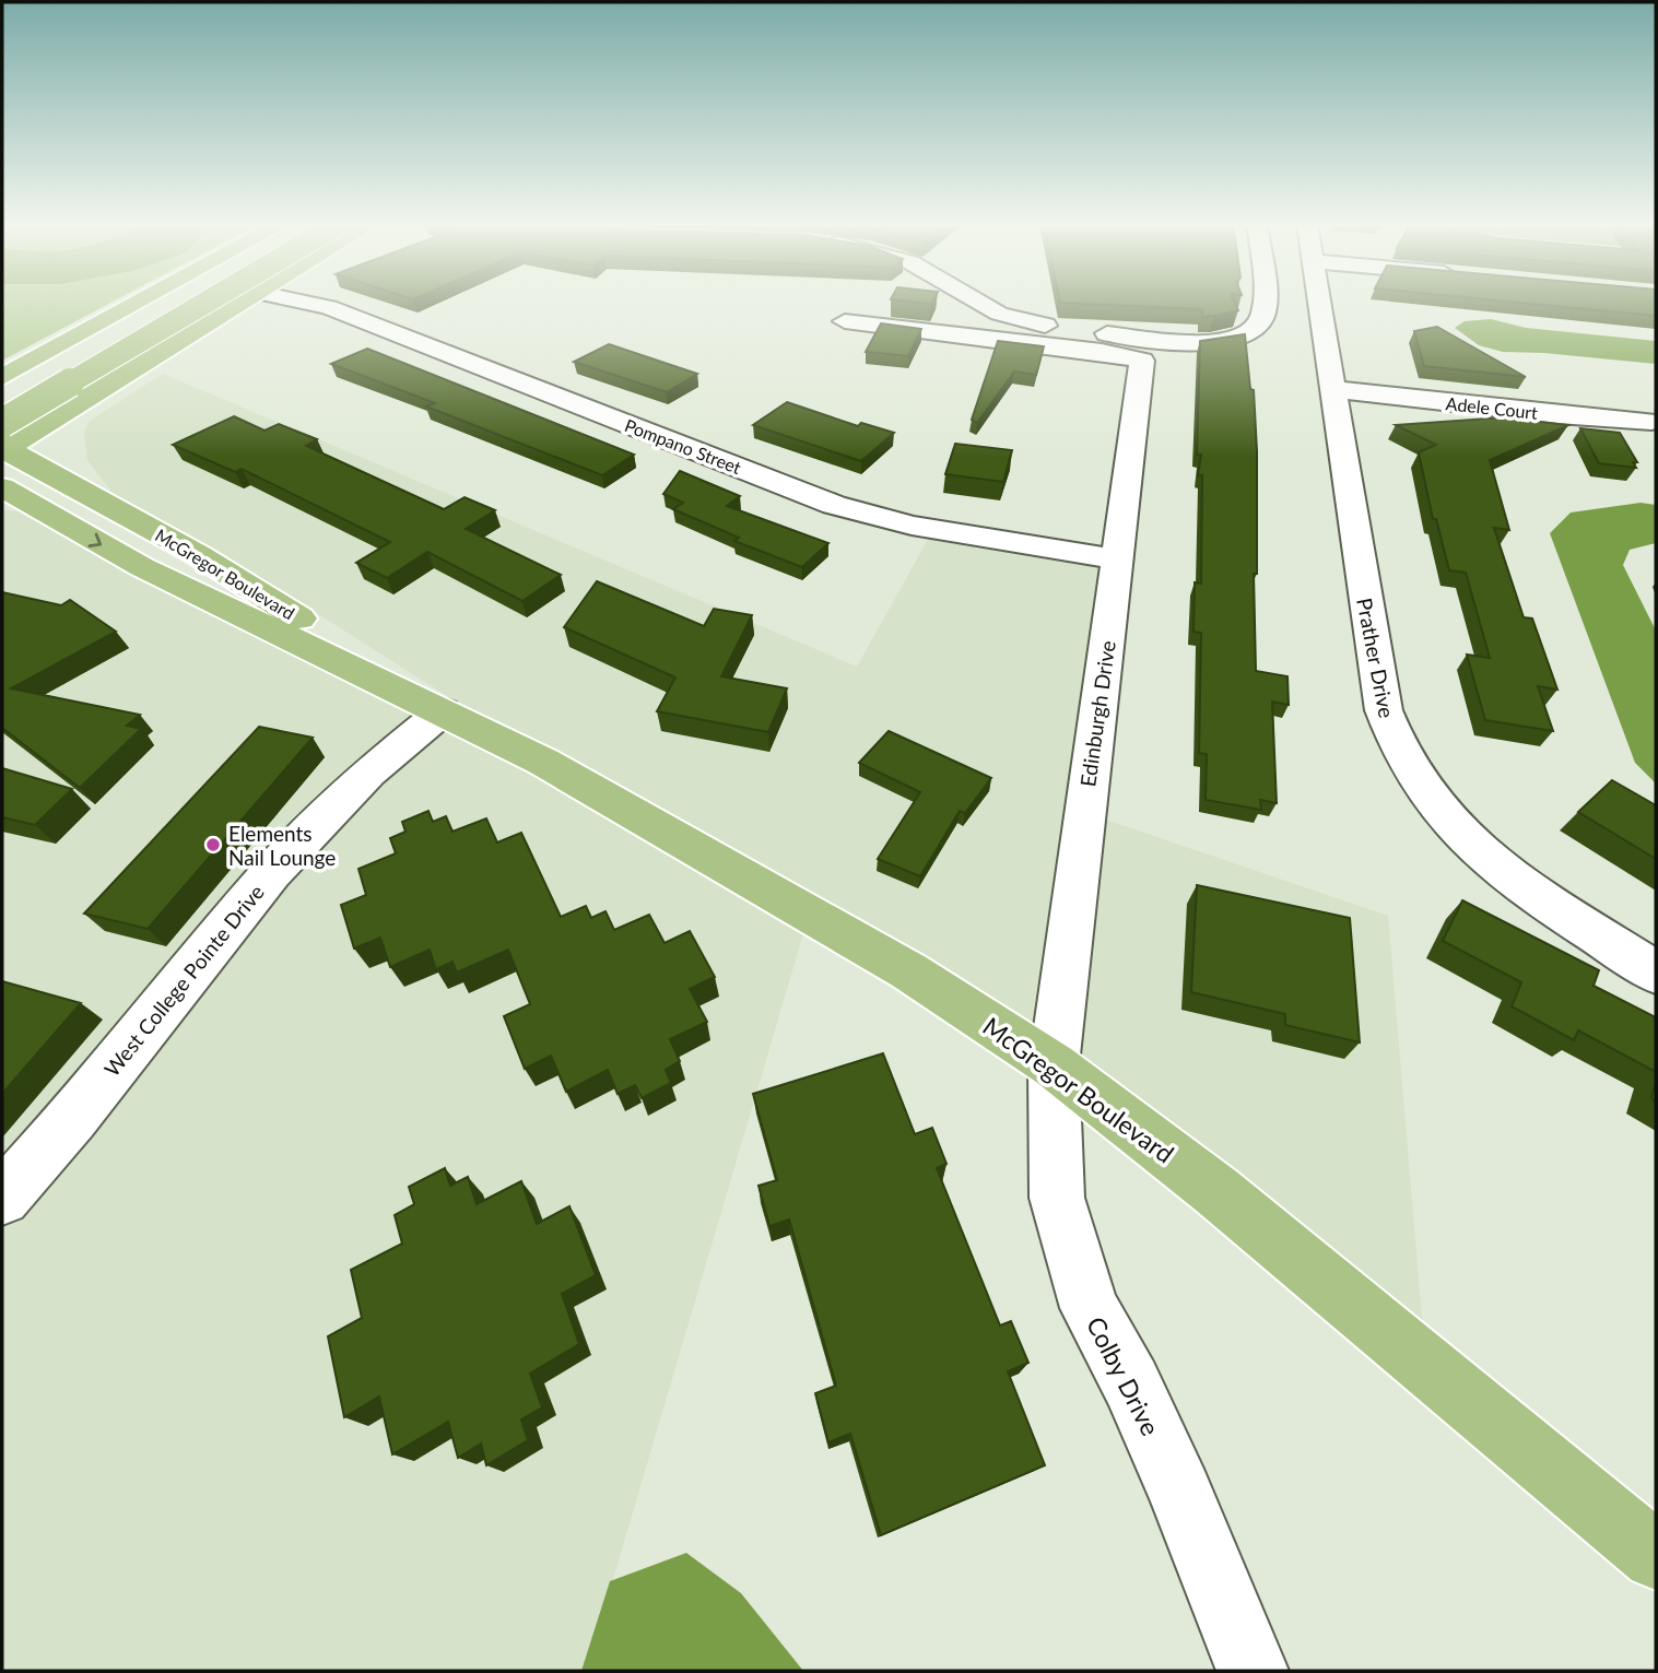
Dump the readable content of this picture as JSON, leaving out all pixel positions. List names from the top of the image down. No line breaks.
{"streets":{"main road":["McGregor Boulevard"],"street":["Adele Court","Pompano Street","Prather Drive","Edinburgh Drive","West College Pointe Drive","Colby Drive"]},"crossings":[["Adele Court","Prather Drive"],["Pompano Street","Edinburgh Drive"],["McGregor Boulevard","Edinburgh Drive"],["McGregor Boulevard","West College Pointe Drive"],["McGregor Boulevard","Colby Drive"],["Edinburgh Drive","Colby Drive"]],"places":["Elements Nail Lounge"]}
